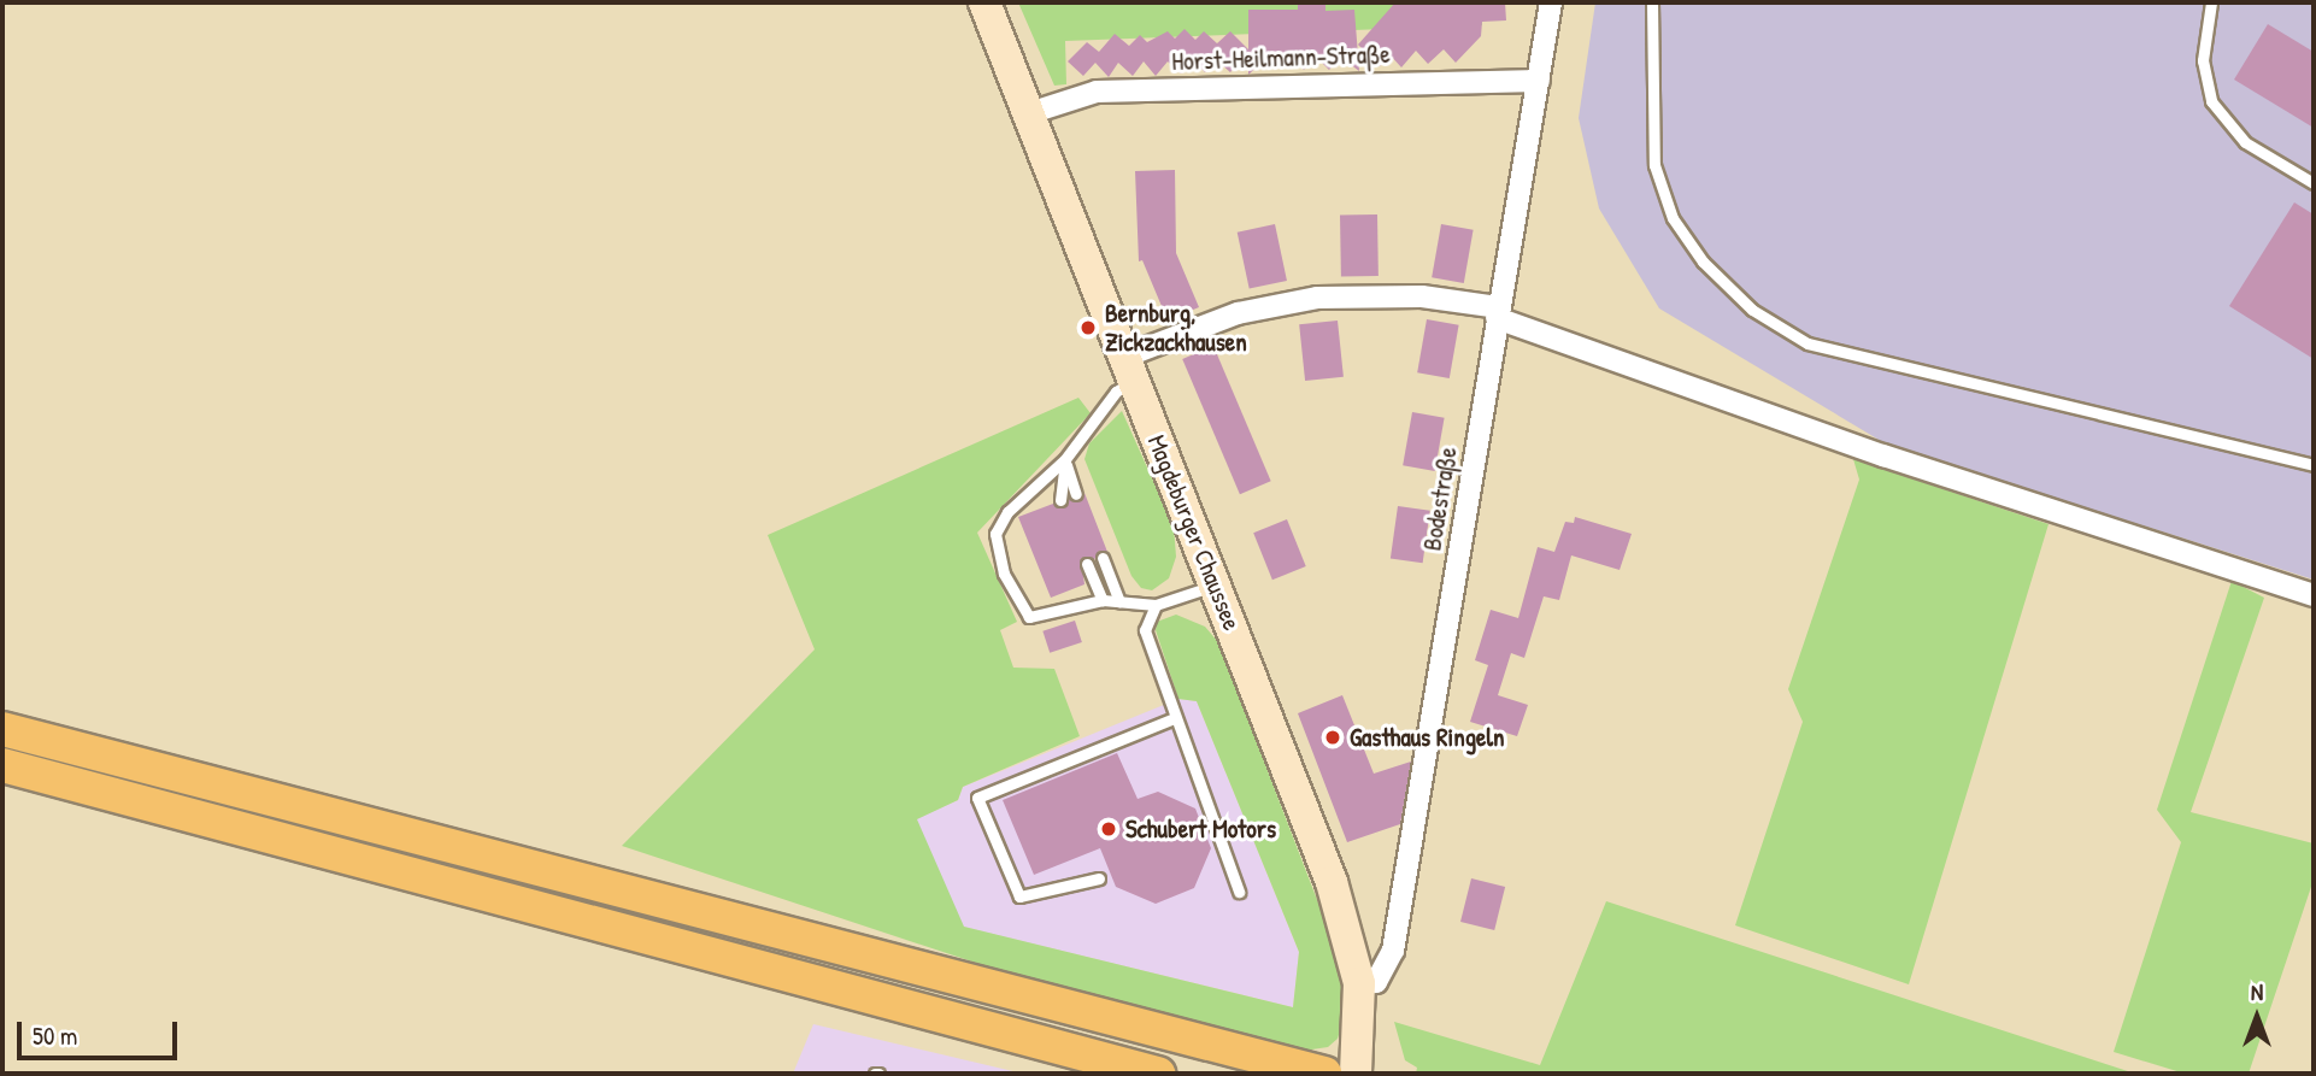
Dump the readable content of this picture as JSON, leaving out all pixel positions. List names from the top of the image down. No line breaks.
{"streets":{"main road":["Magdeburger Chaussee"],"street":["Horst-Heilmann-Straße","Bodestraße"]},"crossings":[["Horst-Heilmann-Straße","Bodestraße"],["Horst-Heilmann-Straße","Magdeburger Chaussee"],["Bodestraße","Magdeburger Chaussee"]],"places":["Bernburg, Zickzackhausen","Gasthaus Ringeln","Schubert Motors"],"scale_bar":"50 m","north":"top"}
